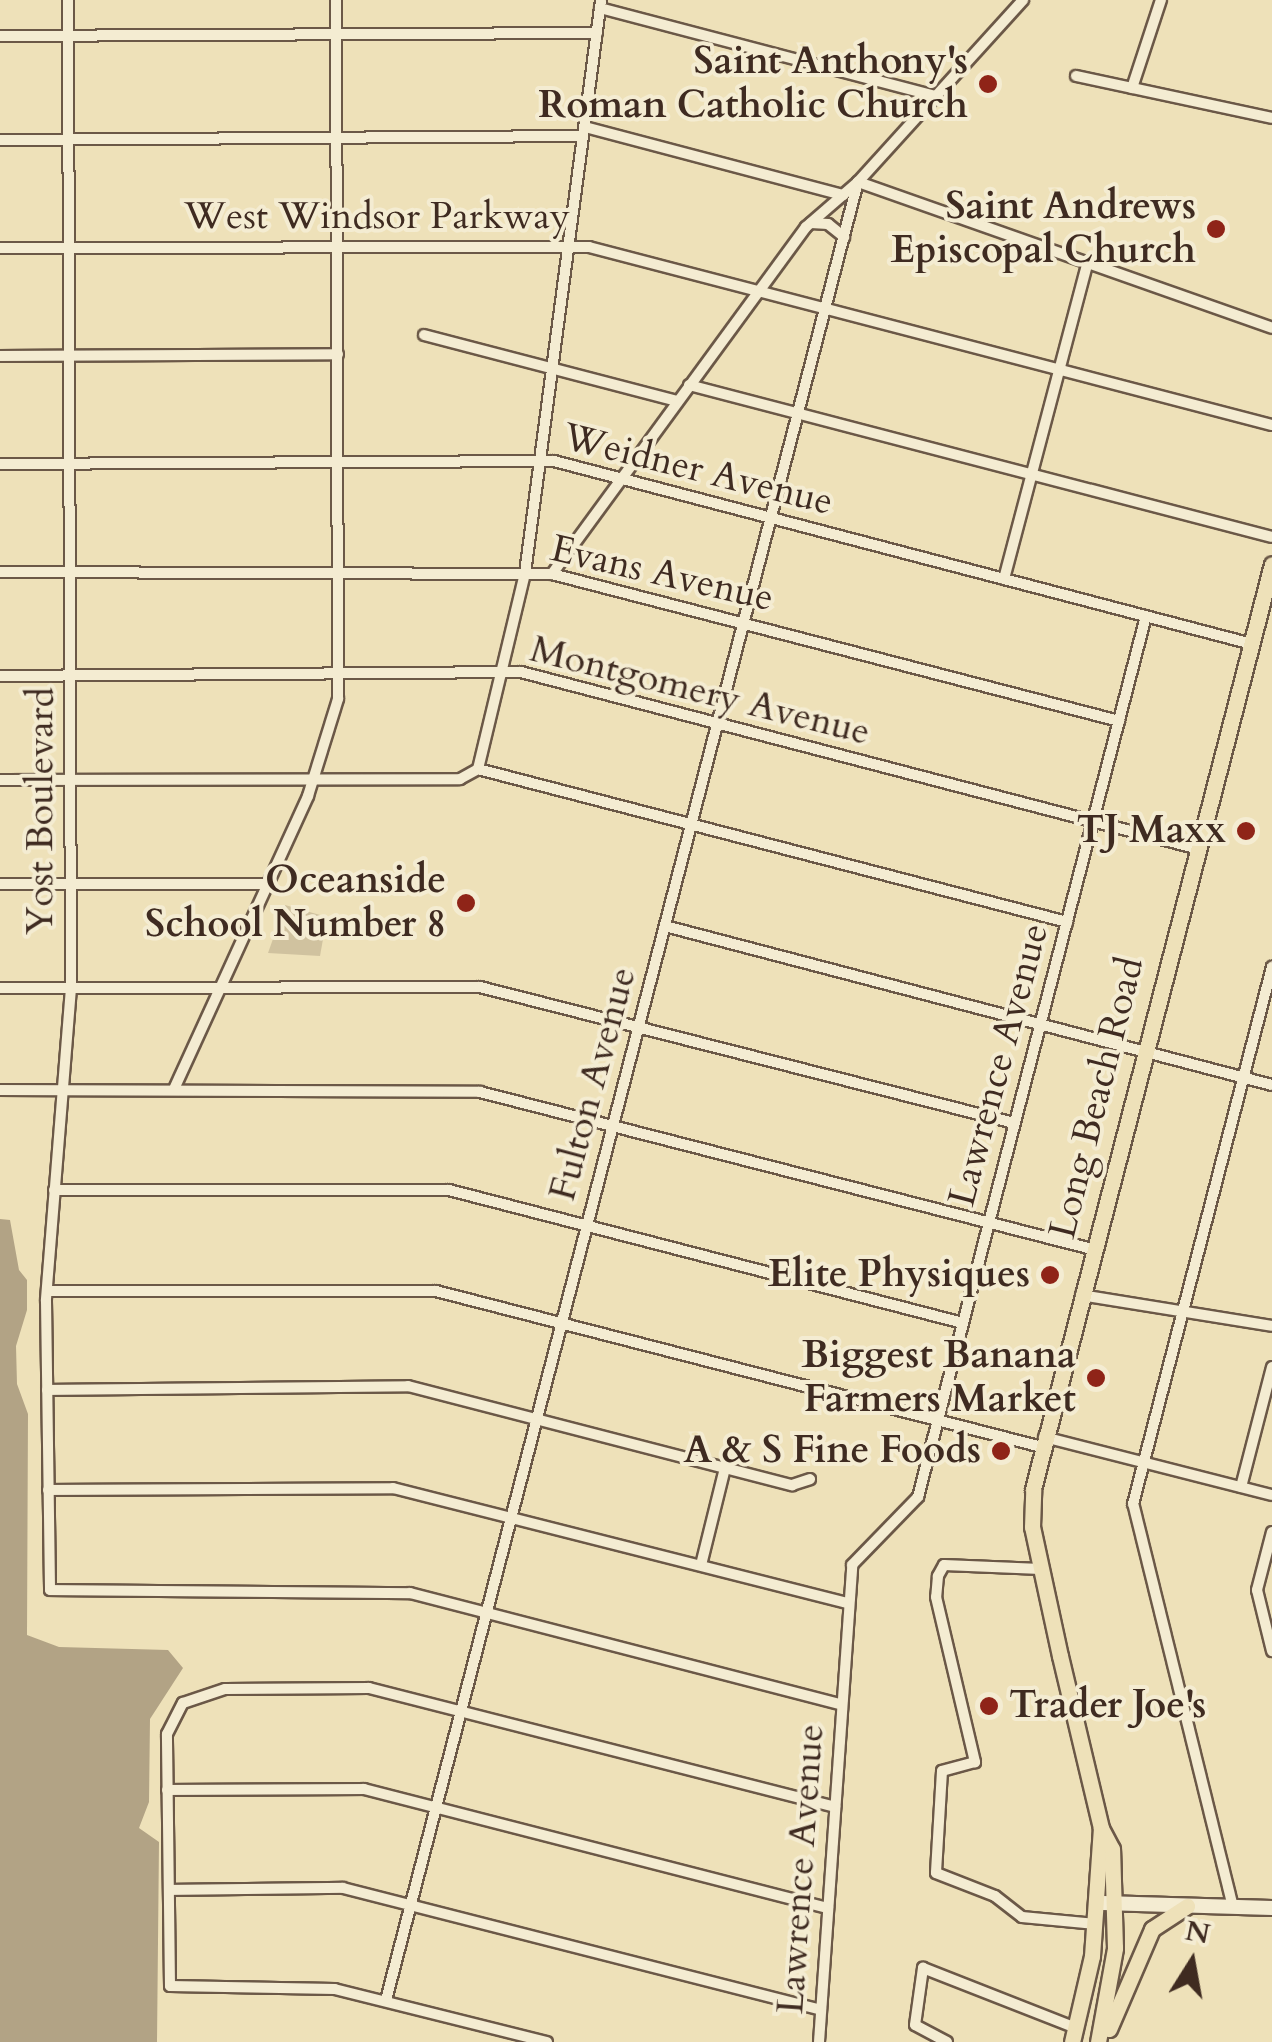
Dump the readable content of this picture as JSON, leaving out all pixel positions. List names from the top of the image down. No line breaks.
{"streets":{"main road":["Long Beach Road"],"street":["West Windsor Parkway","Weidner Avenue","Evans Avenue","Montgomery Avenue","Yost Boulevard","Lawrence Avenue","Fulton Avenue"]},"crossings":[["West Windsor Parkway","Yost Boulevard"],["West Windsor Parkway","Fulton Avenue"],["Weidner Avenue","Yost Boulevard"],["Weidner Avenue","Lawrence Avenue"],["Weidner Avenue","Fulton Avenue"],["Weidner Avenue","Long Beach Road"],["Evans Avenue","Yost Boulevard"],["Evans Avenue","Lawrence Avenue"],["Evans Avenue","Fulton Avenue"],["Montgomery Avenue","Yost Boulevard"],["Montgomery Avenue","Lawrence Avenue"],["Montgomery Avenue","Fulton Avenue"],["Montgomery Avenue","Long Beach Road"],["Yost Boulevard","Fulton Avenue"]],"places":["Saint Anthony's Roman Catholic Church","Saint Andrews Episcopal Church","TJ Maxx","Oceanside School Number 8","Elite Physiques","Biggest Banana Farmers Market","A & S Fine Foods","Trader Joe's"],"north":"top"}
